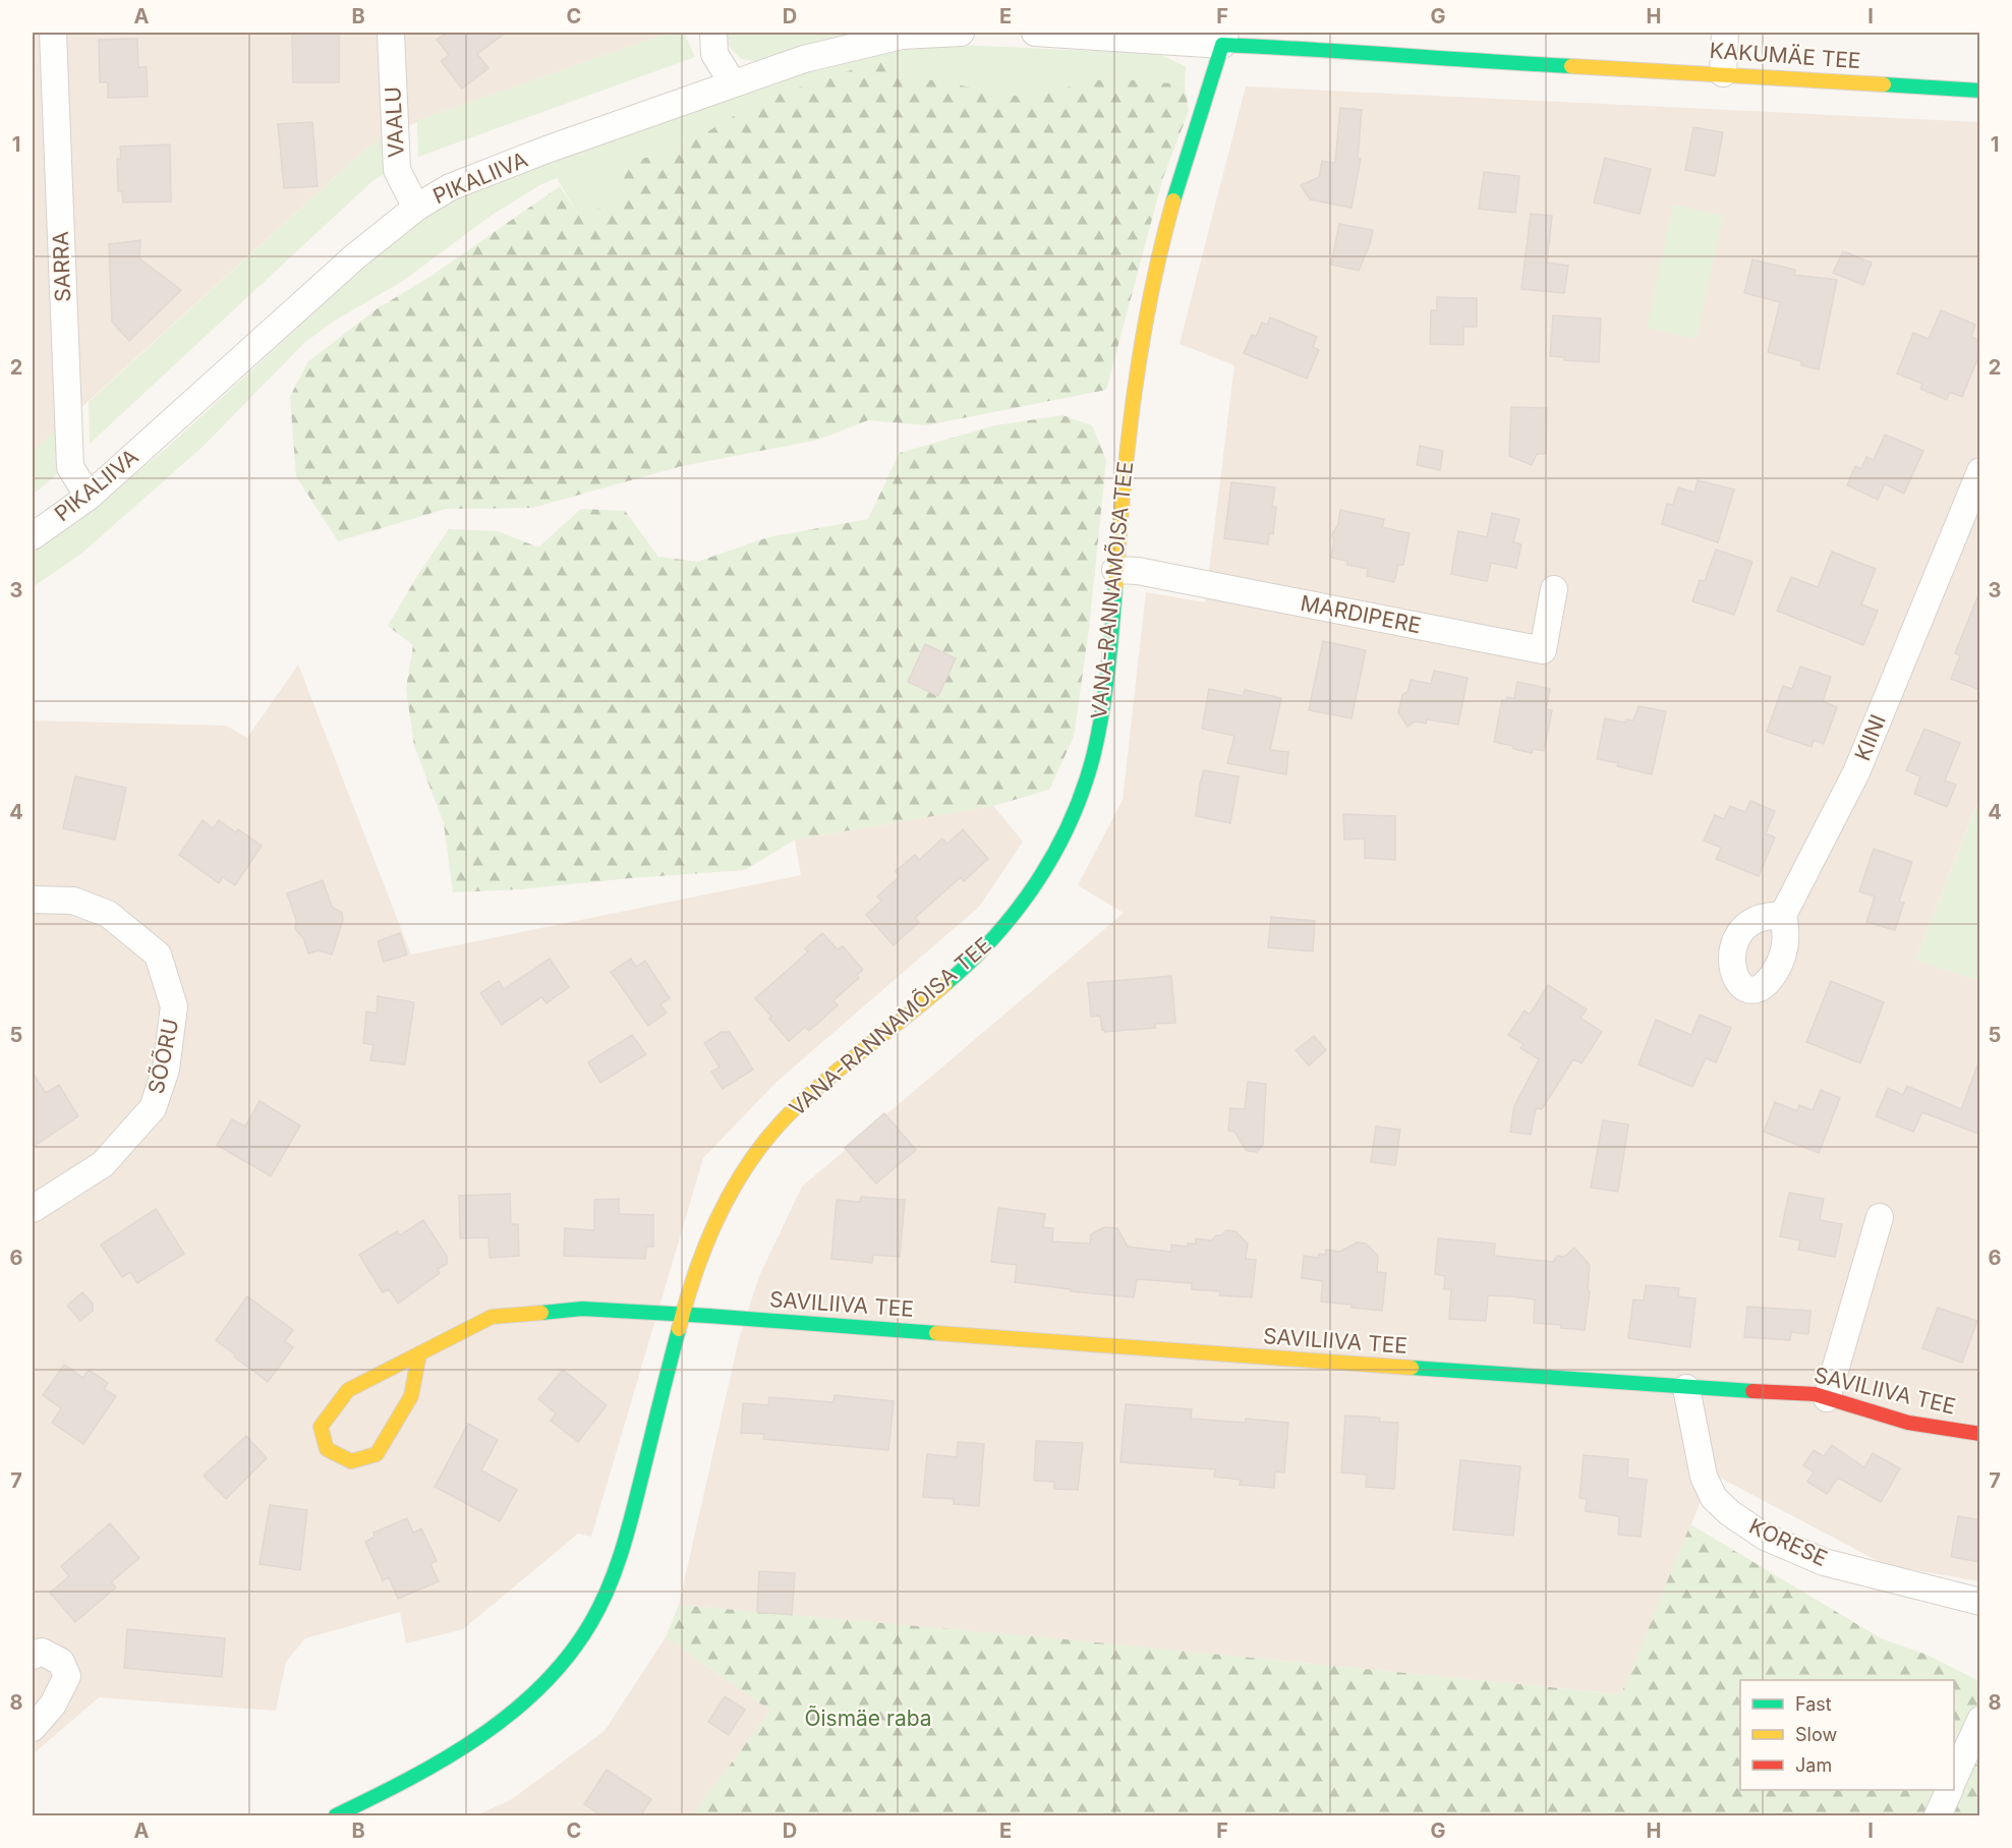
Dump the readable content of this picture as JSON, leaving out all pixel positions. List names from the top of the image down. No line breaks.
{"streets":{"street":["KAKUMÄE TEE","VAALU","PIKALIIVA","SARRA","VANA-RANNAMÕISA TEE","MARDIPERE","KIINI","SÕÕRU","SAVILIIVA TEE","KORESE"]},"crossings":[["KAKUMÄE TEE","VANA-RANNAMÕISA TEE"],["VAALU","PIKALIIVA"],["PIKALIIVA","SARRA"],["VANA-RANNAMÕISA TEE","MARDIPERE"],["VANA-RANNAMÕISA TEE","SAVILIIVA TEE"],["SAVILIIVA TEE","KORESE"]],"parks":["Õismäe raba"],"legend":["Fast","Slow","Jam"],"grid":{"columns":["A","B","C","D","E","F","G","H","I"],"rows":["1","2","3","4","5","6","7","8"]}}
